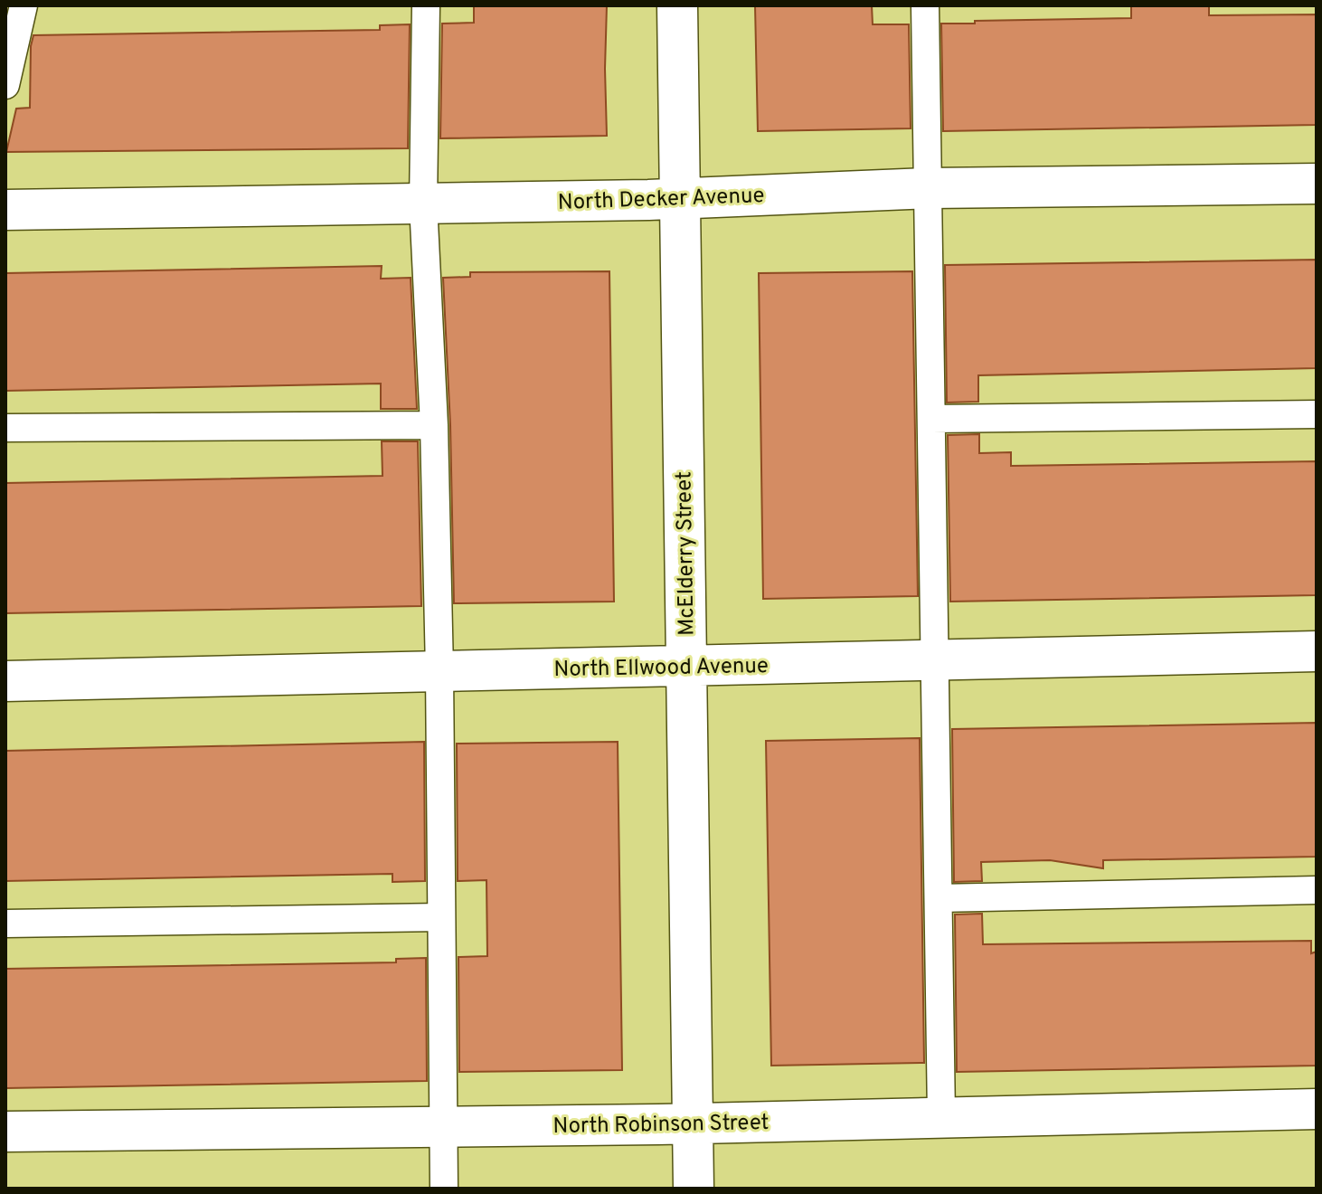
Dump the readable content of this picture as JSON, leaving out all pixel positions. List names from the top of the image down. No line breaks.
{"streets":{"street":["North Decker Avenue","McElderry Street","North Ellwood Avenue","North Robinson Street"]},"crossings":[["North Decker Avenue","McElderry Street"],["McElderry Street","North Ellwood Avenue"],["McElderry Street","North Robinson Street"]]}
